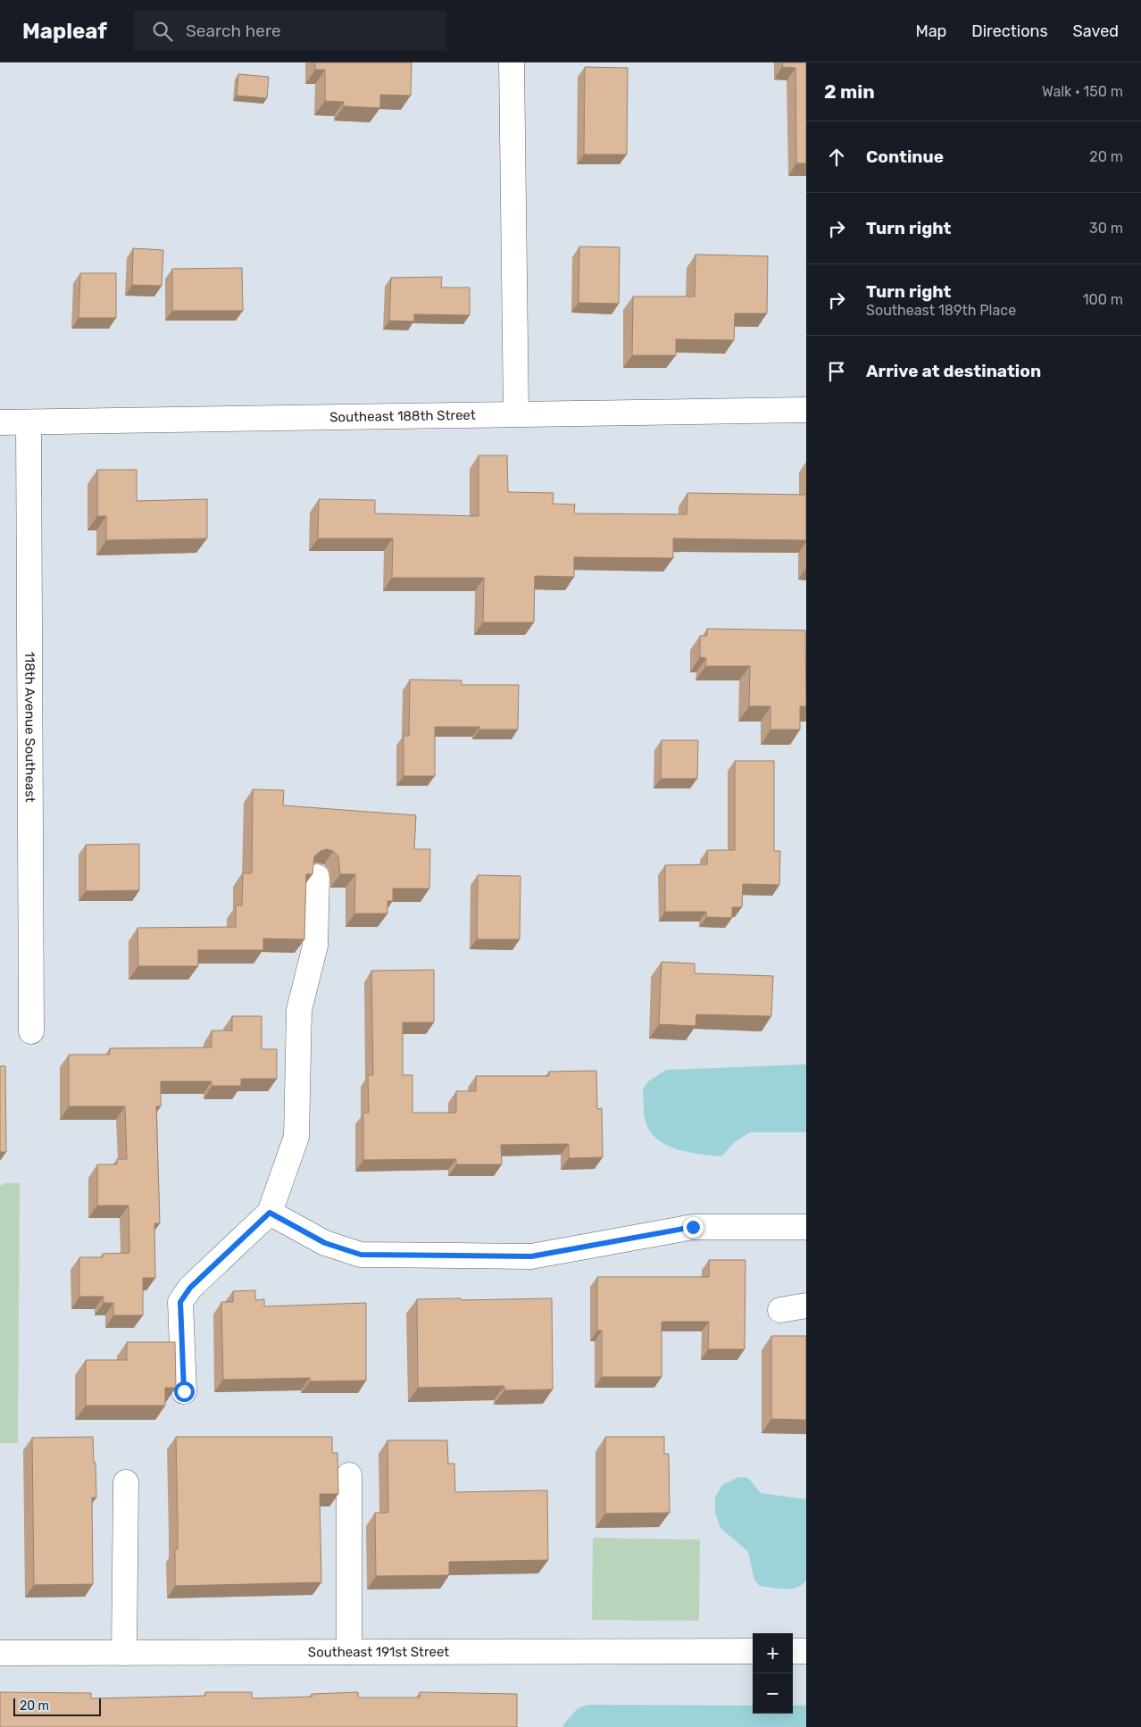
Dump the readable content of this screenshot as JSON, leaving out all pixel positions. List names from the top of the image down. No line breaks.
{"streets":{"street":["Southeast 188th Street","118th Avenue Southeast","Southeast 191st Street"]},"crossings":[["Southeast 188th Street","118th Avenue Southeast"]],"scale_bar":"20 m","page":{"header":"Mapleaf","search":"Search here","nav":["Map","Directions","Saved"],"heading":["2 min","Walk · 150 m"],"list":[["Continue","20 m"],["Turn right","30 m"],["Turn right","Southeast 189th Place","100 m"],"Arrive at destination"],"map_buttons":["+","−"],"scale":"20 m"}}
